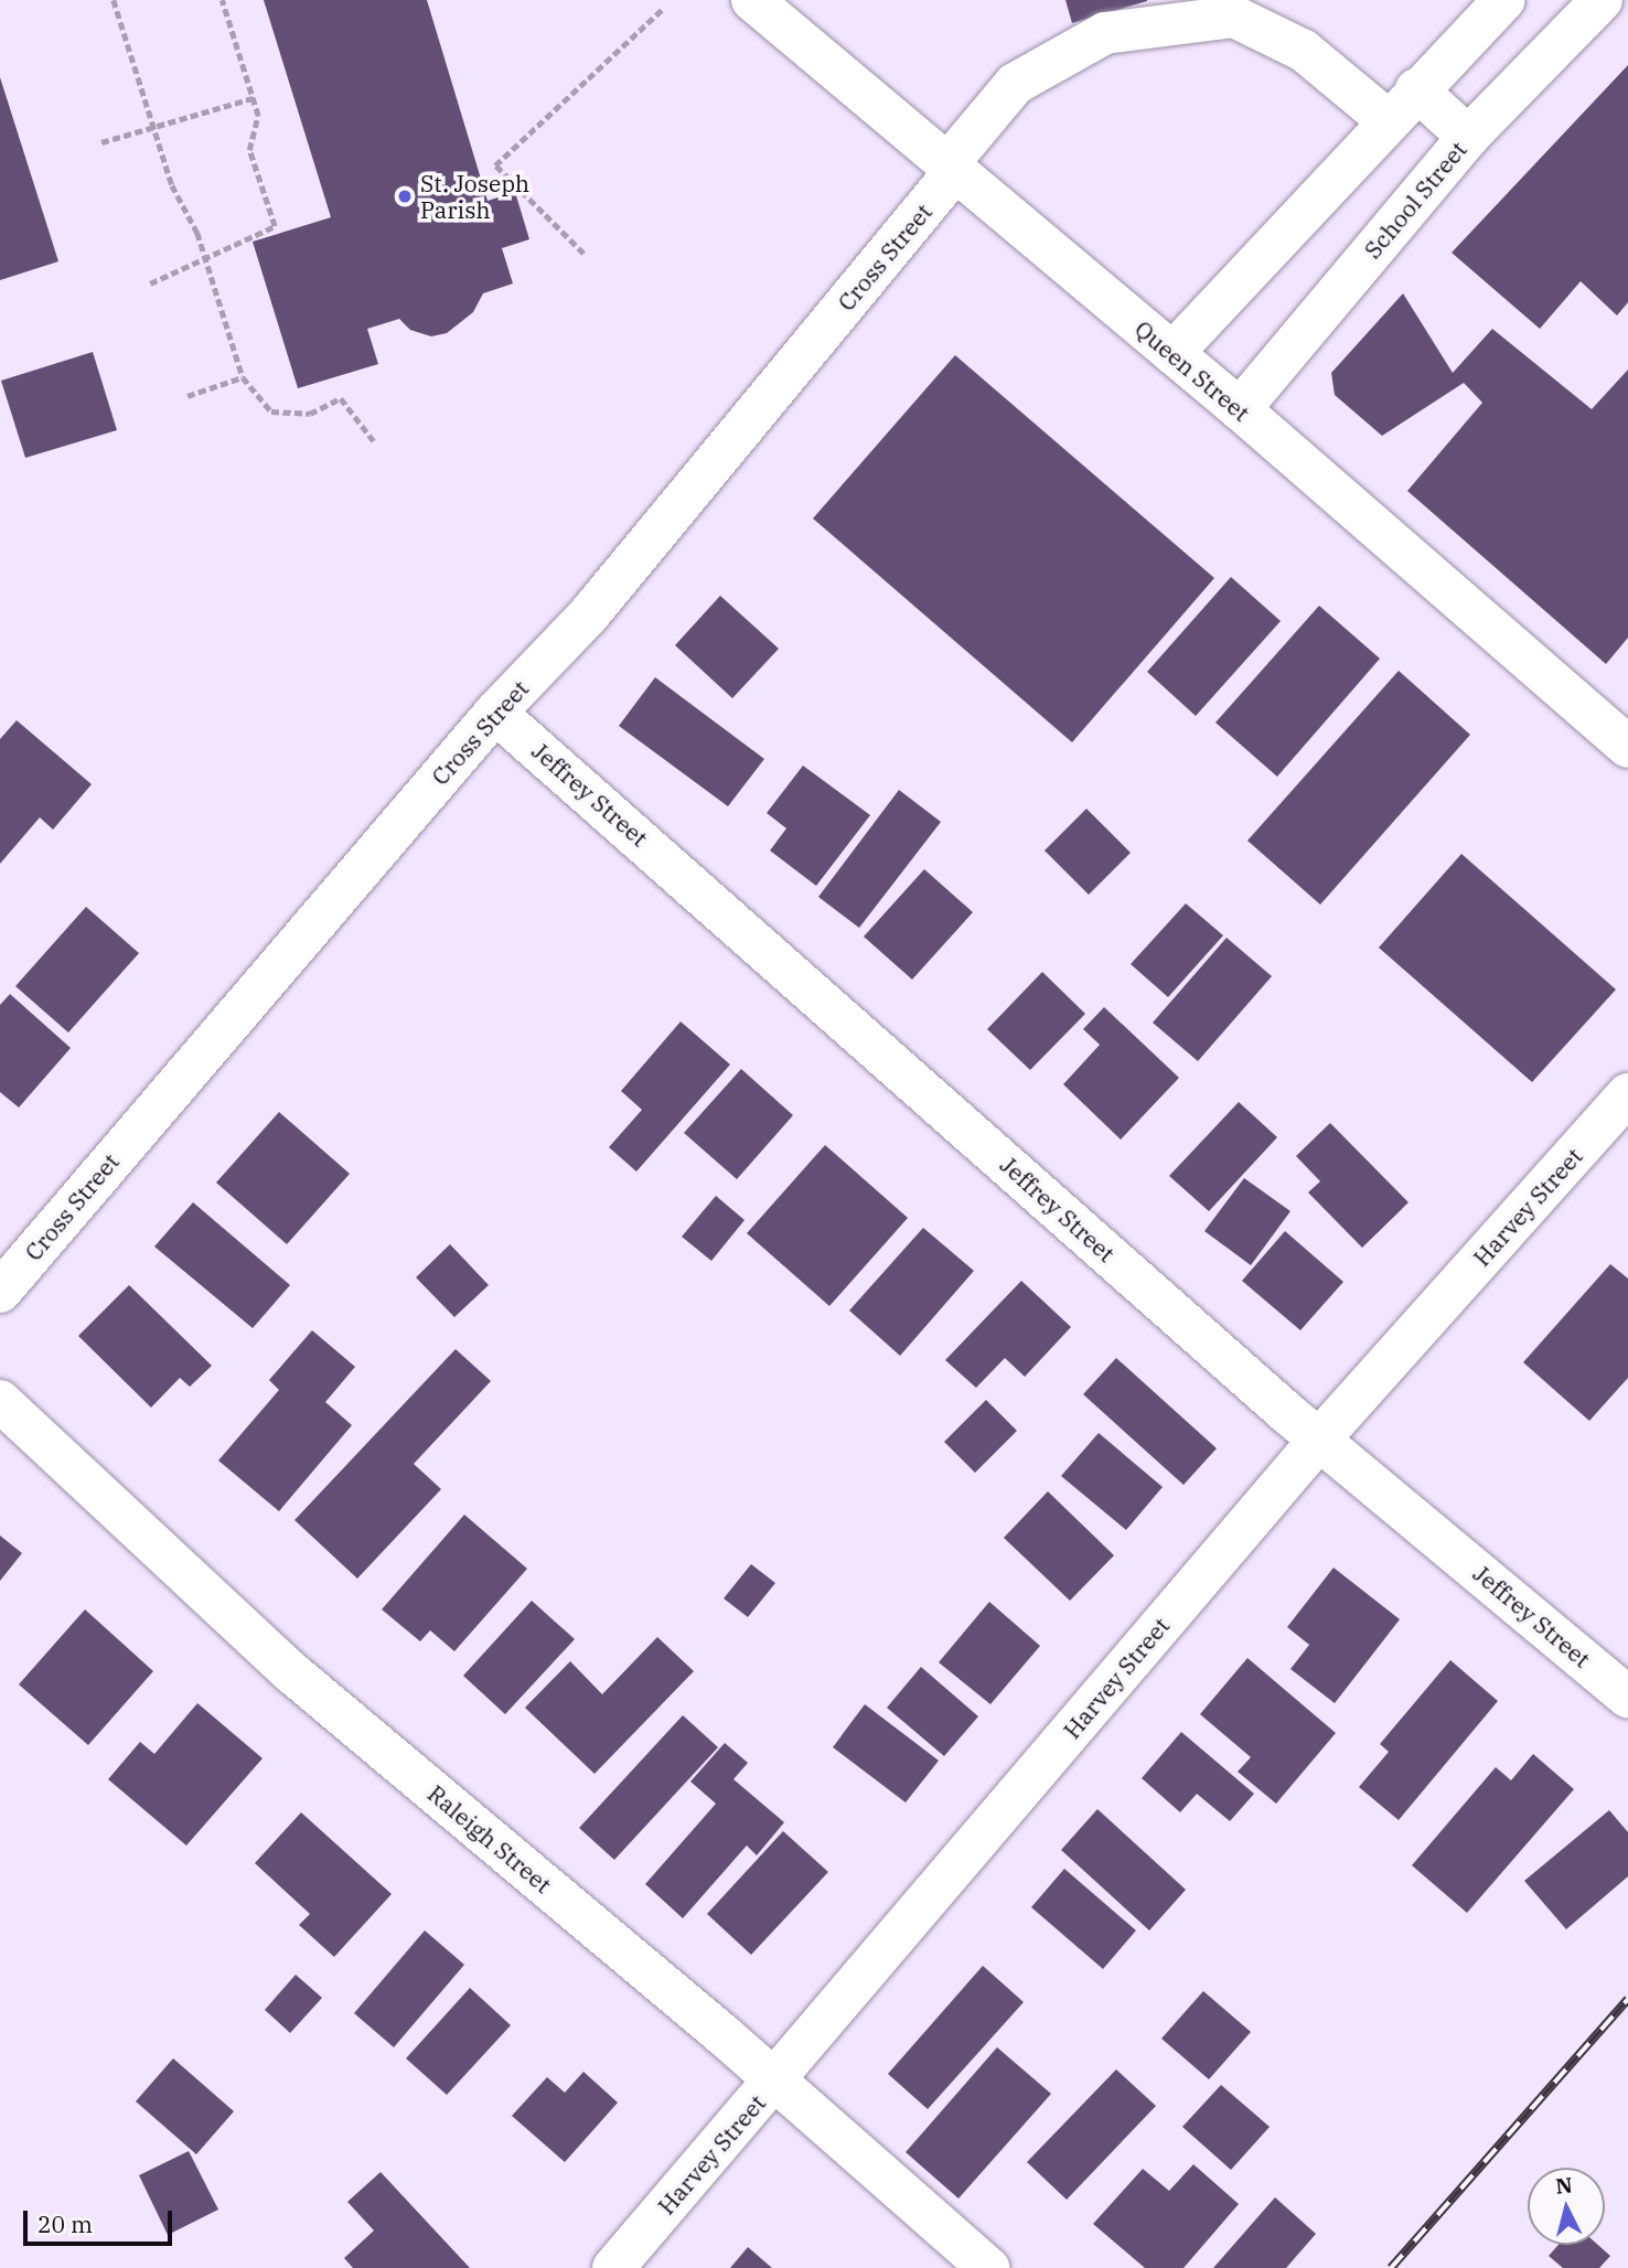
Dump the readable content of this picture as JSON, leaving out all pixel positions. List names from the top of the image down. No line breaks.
{"streets":{"street":["School Street","Cross Street","Queen Street","Jeffrey Street","Harvey Street","Raleigh Street"]},"crossings":[["School Street","Queen Street"],["Cross Street","Queen Street"],["Cross Street","Jeffrey Street"],["Jeffrey Street","Harvey Street"],["Harvey Street","Raleigh Street"]],"places":["St. Joseph Parish"],"scale_bar":"20 m","north":"top"}
